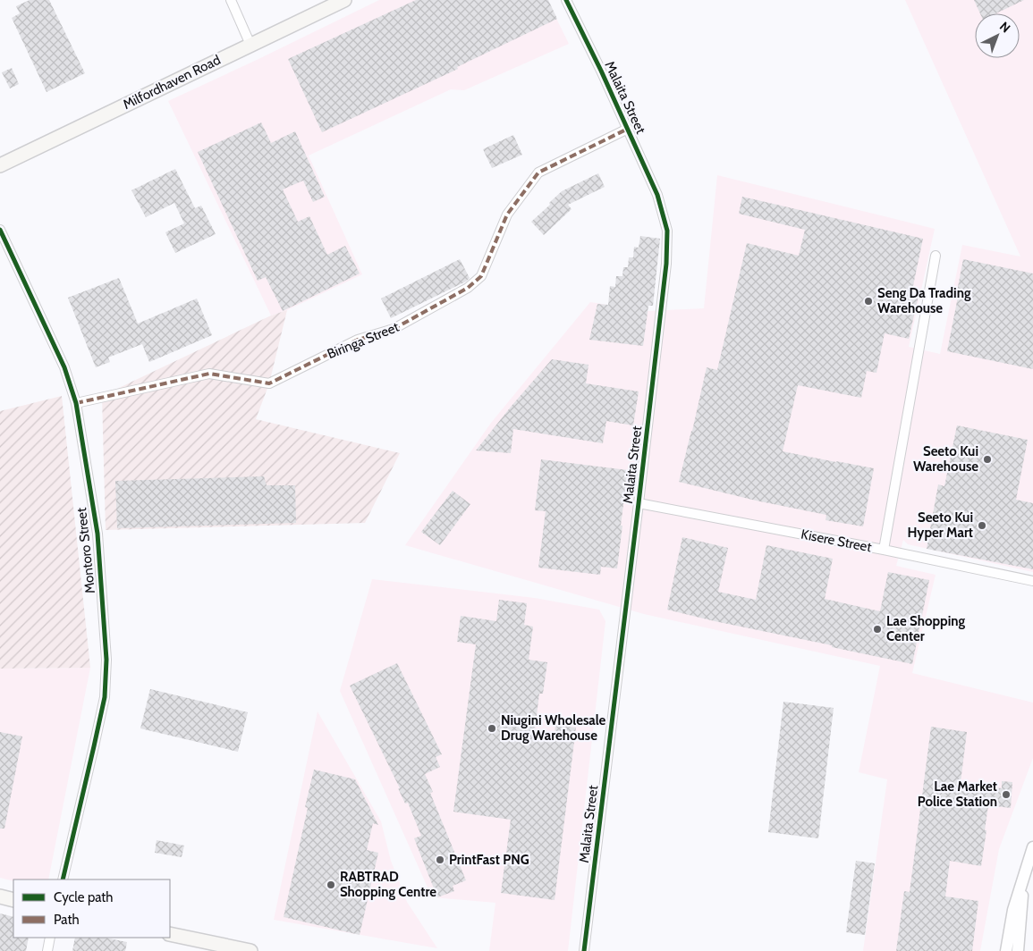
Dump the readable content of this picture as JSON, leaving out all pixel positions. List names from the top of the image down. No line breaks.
{"streets":{"main road":["Milfordhaven Road"],"street":["Malaita Street","Biringa Street","Kisere Street","Montoro Street"]},"crossings":[["Malaita Street","Biringa Street"],["Malaita Street","Kisere Street"],["Biringa Street","Montoro Street"]],"places":["Seng Da Trading Warehouse","Seeto Kui Warehouse","Seeto Kui Hyper Mart","Lae Shopping Center","Niugini Wholesale Drug Warehouse","Lae Market Police Station","PrintFast PNG","RABTRAD Shopping Centre"],"legend":["Cycle path","Path"],"north":"top right"}
